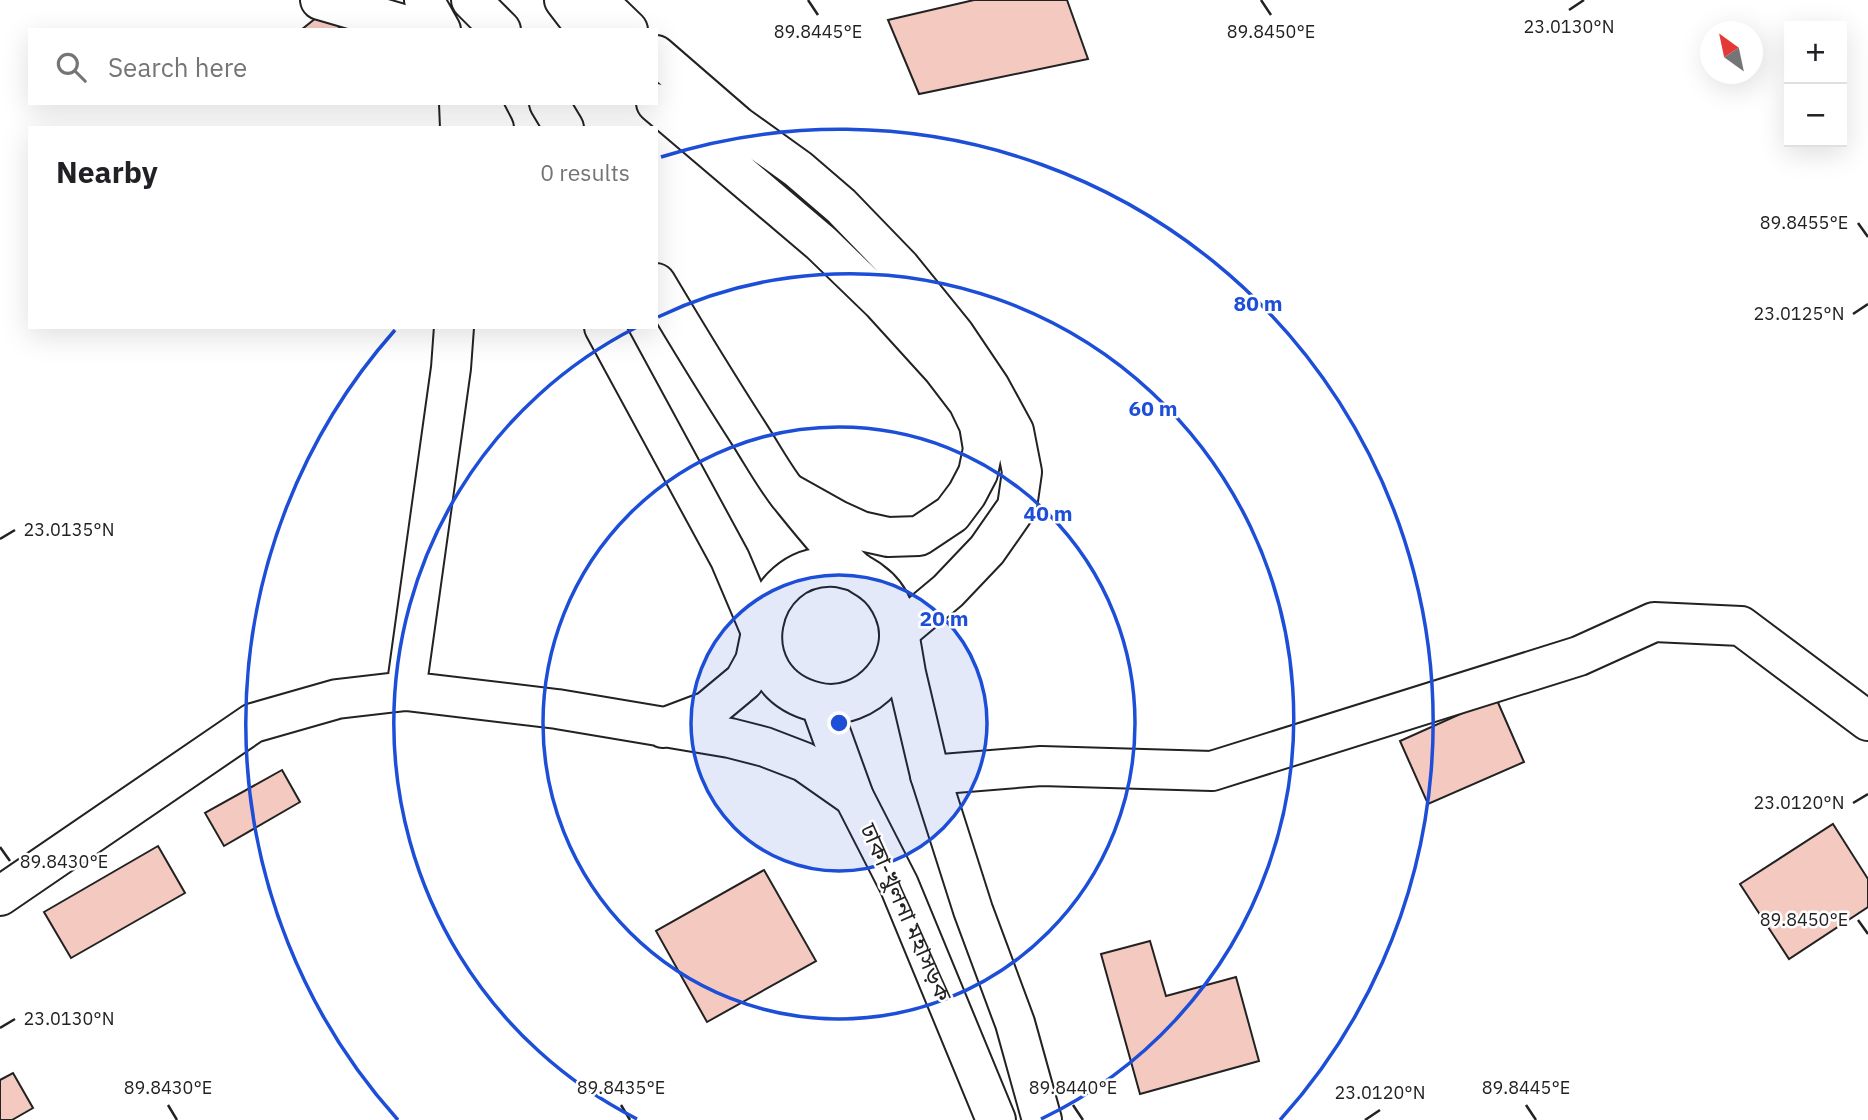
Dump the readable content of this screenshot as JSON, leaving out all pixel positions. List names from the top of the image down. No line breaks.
{"streets":{"main road":["ঢাকা-খুলনা মহাসড়ক"]},"north":"top left","page":{"map_buttons":["+","−"],"search":"Search here","heading":["Nearby","0 results"]},"coordinates":["23.0130°N","89.8445°E","89.8450°E","89.8455°E","23.0125°N","23.0135°N","23.0120°N","89.8430°E","89.8435°E","89.8440°E"],"rings":["80 m","60 m","40 m","20 m"]}
